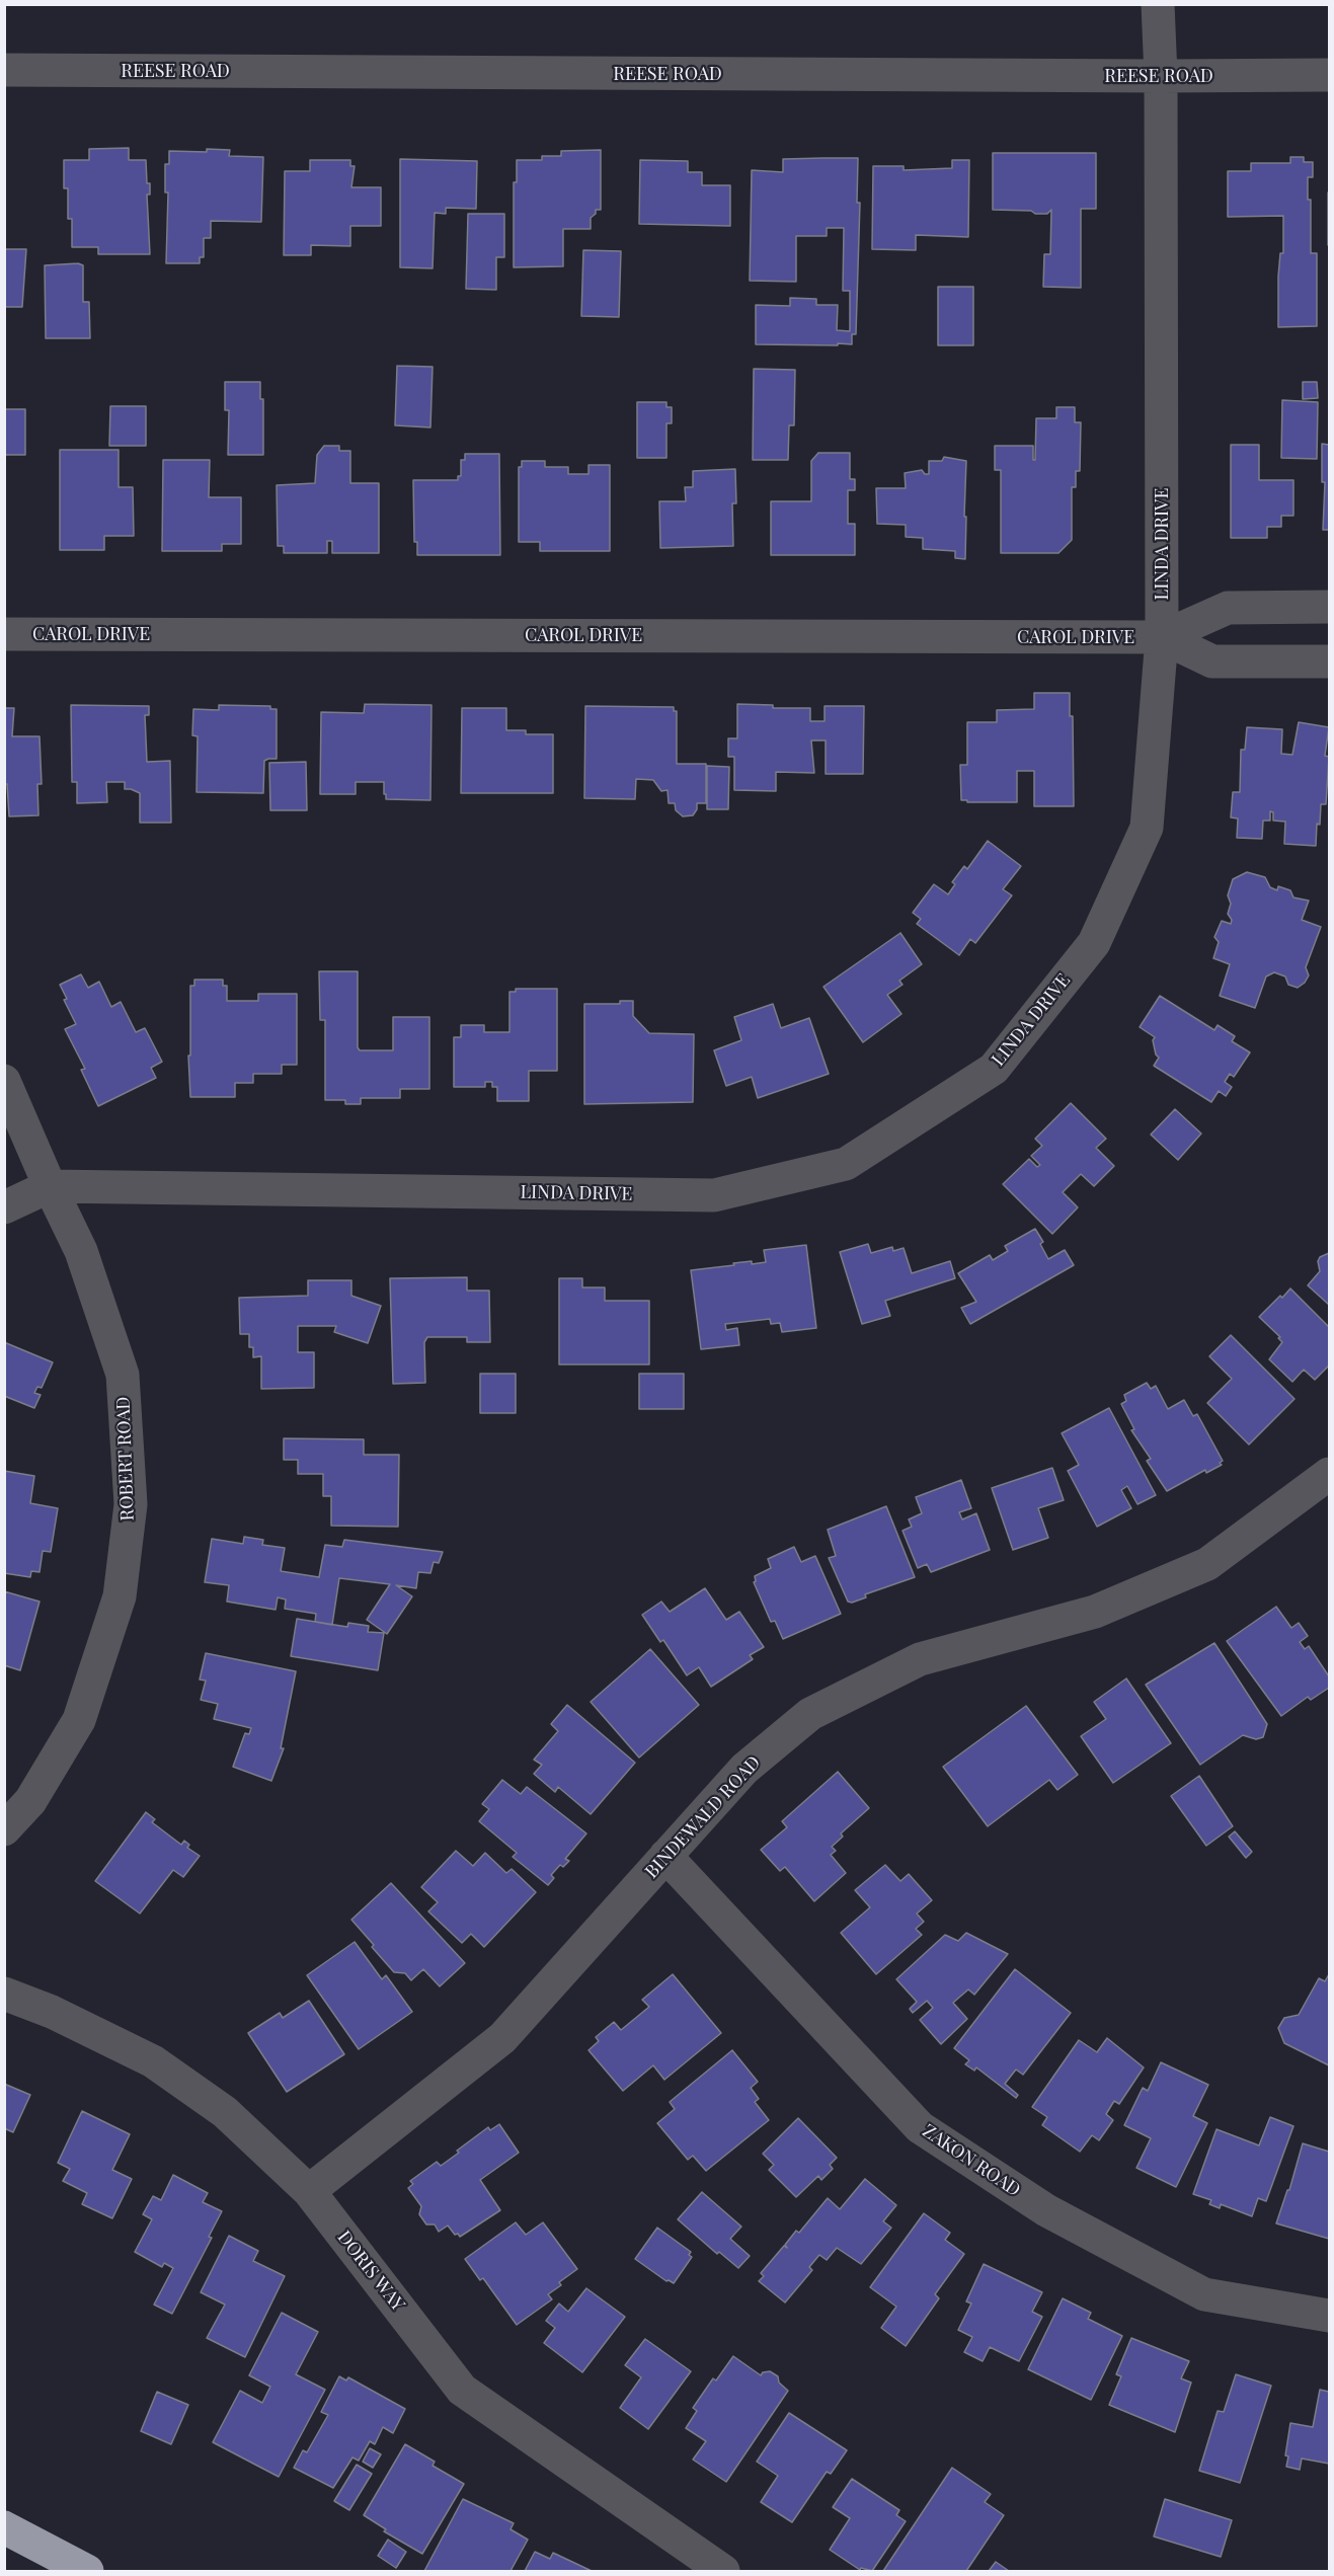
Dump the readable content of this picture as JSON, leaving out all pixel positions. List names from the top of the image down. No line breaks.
{"streets":{"street":["REESE ROAD","LINDA DRIVE","CAROL DRIVE","ROBERT ROAD","BINDEWALD ROAD","ZAKON ROAD","DORIS WAY"]},"crossings":[["REESE ROAD","LINDA DRIVE"],["LINDA DRIVE","CAROL DRIVE"],["LINDA DRIVE","ROBERT ROAD"],["BINDEWALD ROAD","ZAKON ROAD"],["BINDEWALD ROAD","DORIS WAY"]]}
